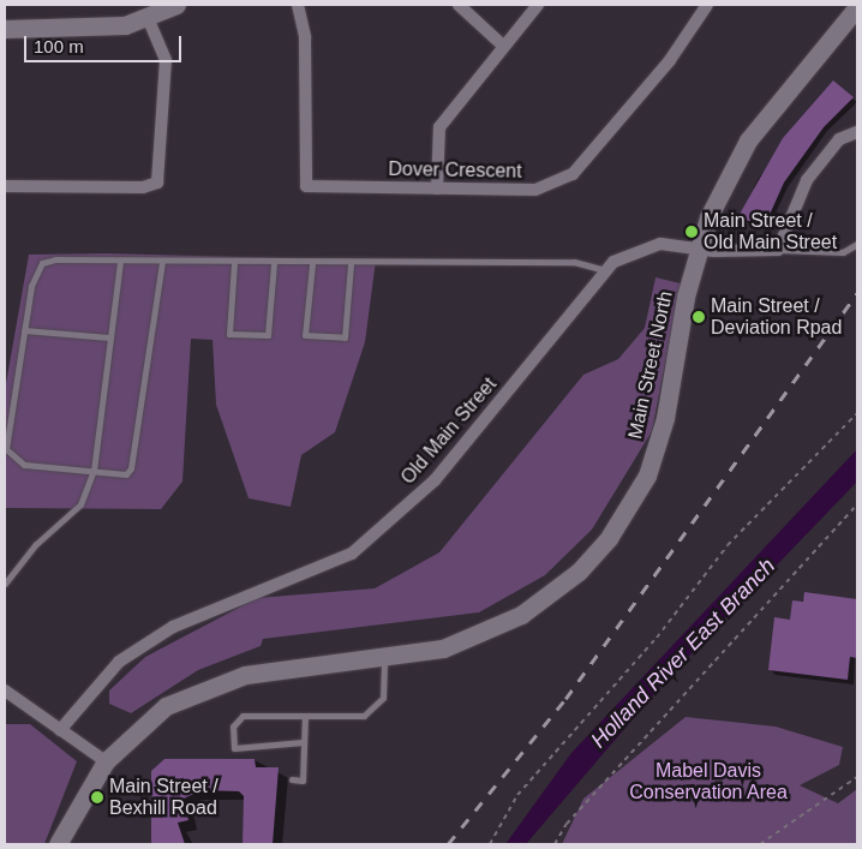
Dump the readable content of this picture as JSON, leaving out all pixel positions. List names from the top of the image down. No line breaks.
{"streets":{"main road":["Main Street North"],"street":["Dover Crescent","Old Main Street"]},"crossings":[["Main Street North","Old Main Street"]],"water":["Holland River East Branch"],"parks":["Mabel Davis Conservation Area"],"places":["Main Street / Old Main Street","Main Street / Deviation Rpad","Main Street / Bexhill Road"],"scale_bar":"100 m"}
